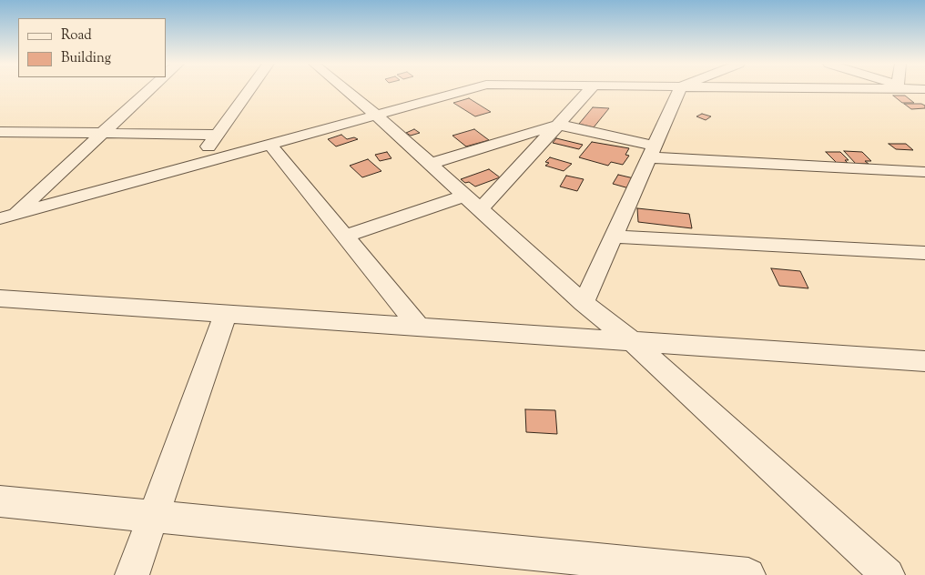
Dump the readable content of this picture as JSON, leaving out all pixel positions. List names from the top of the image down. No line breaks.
{"legend":["Road","Building"]}
